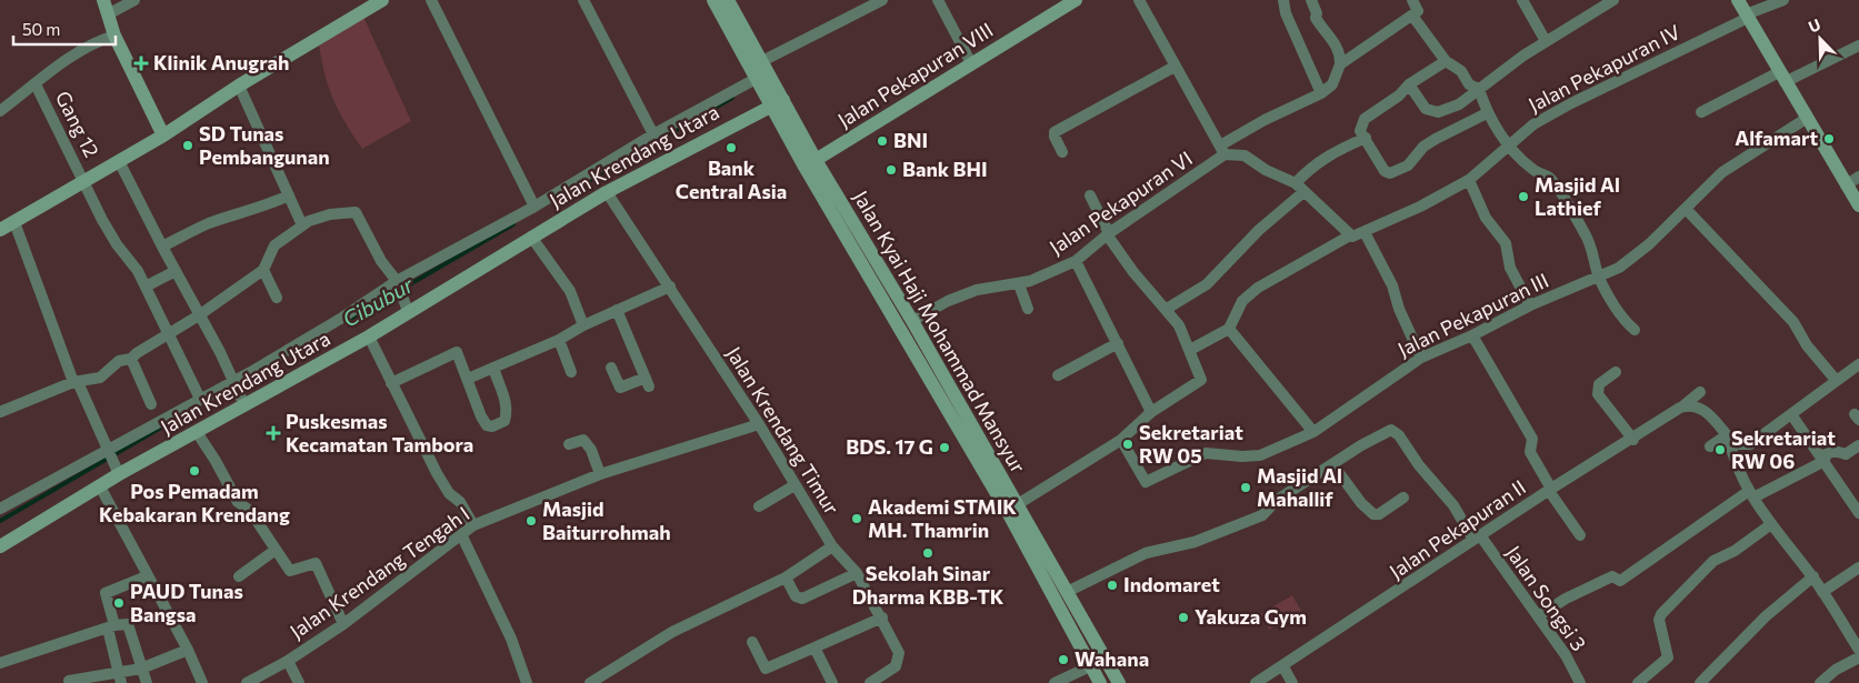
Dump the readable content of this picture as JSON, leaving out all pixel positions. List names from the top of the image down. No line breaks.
{"streets":{"street":["Jalan Pekapuran IV","Jalan Pekapuran VIII","Gang 12","Jalan Krendang Utara","Jalan Pekapuran VI","Jalan Pekapuran III","Jalan Kyai Haji Mohammad Mansyur","Jalan Krendang Timur","Jalan Pekapuran II","Jalan Krendang Tengah I","Jalan Songsi 3"]},"crossings":[["Jalan Pekapuran VIII","Jalan Kyai Haji Mohammad Mansyur"],["Jalan Krendang Utara","Jalan Kyai Haji Mohammad Mansyur"],["Jalan Krendang Utara","Jalan Krendang Timur"],["Jalan Pekapuran VI","Jalan Kyai Haji Mohammad Mansyur"],["Jalan Krendang Timur","Jalan Krendang Tengah I"],["Jalan Pekapuran II","Jalan Songsi 3"]],"water":["Cibubur"],"places":{"health":["Klinik Anugrah","Puskesmas Kecamatan Tambora"],"other":["Alfamart","BNI","SD Tunas Pembangunan","Bank Central Asia","Bank BHI","Masjid Al Lathief","Sekretariat RW 05","BDS. 17 G","Sekretariat RW 06","Pos Pemadam Kebakaran Krendang","Masjid Al Mahallif","Akademi STMIK MH. Thamrin","Masjid Baiturrohmah","Sekolah Sinar Dharma KBB-TK","Indomaret","PAUD Tunas Bangsa","Yakuza Gym","Wahana"]},"scale_bar":"50 m","north":"top left"}
